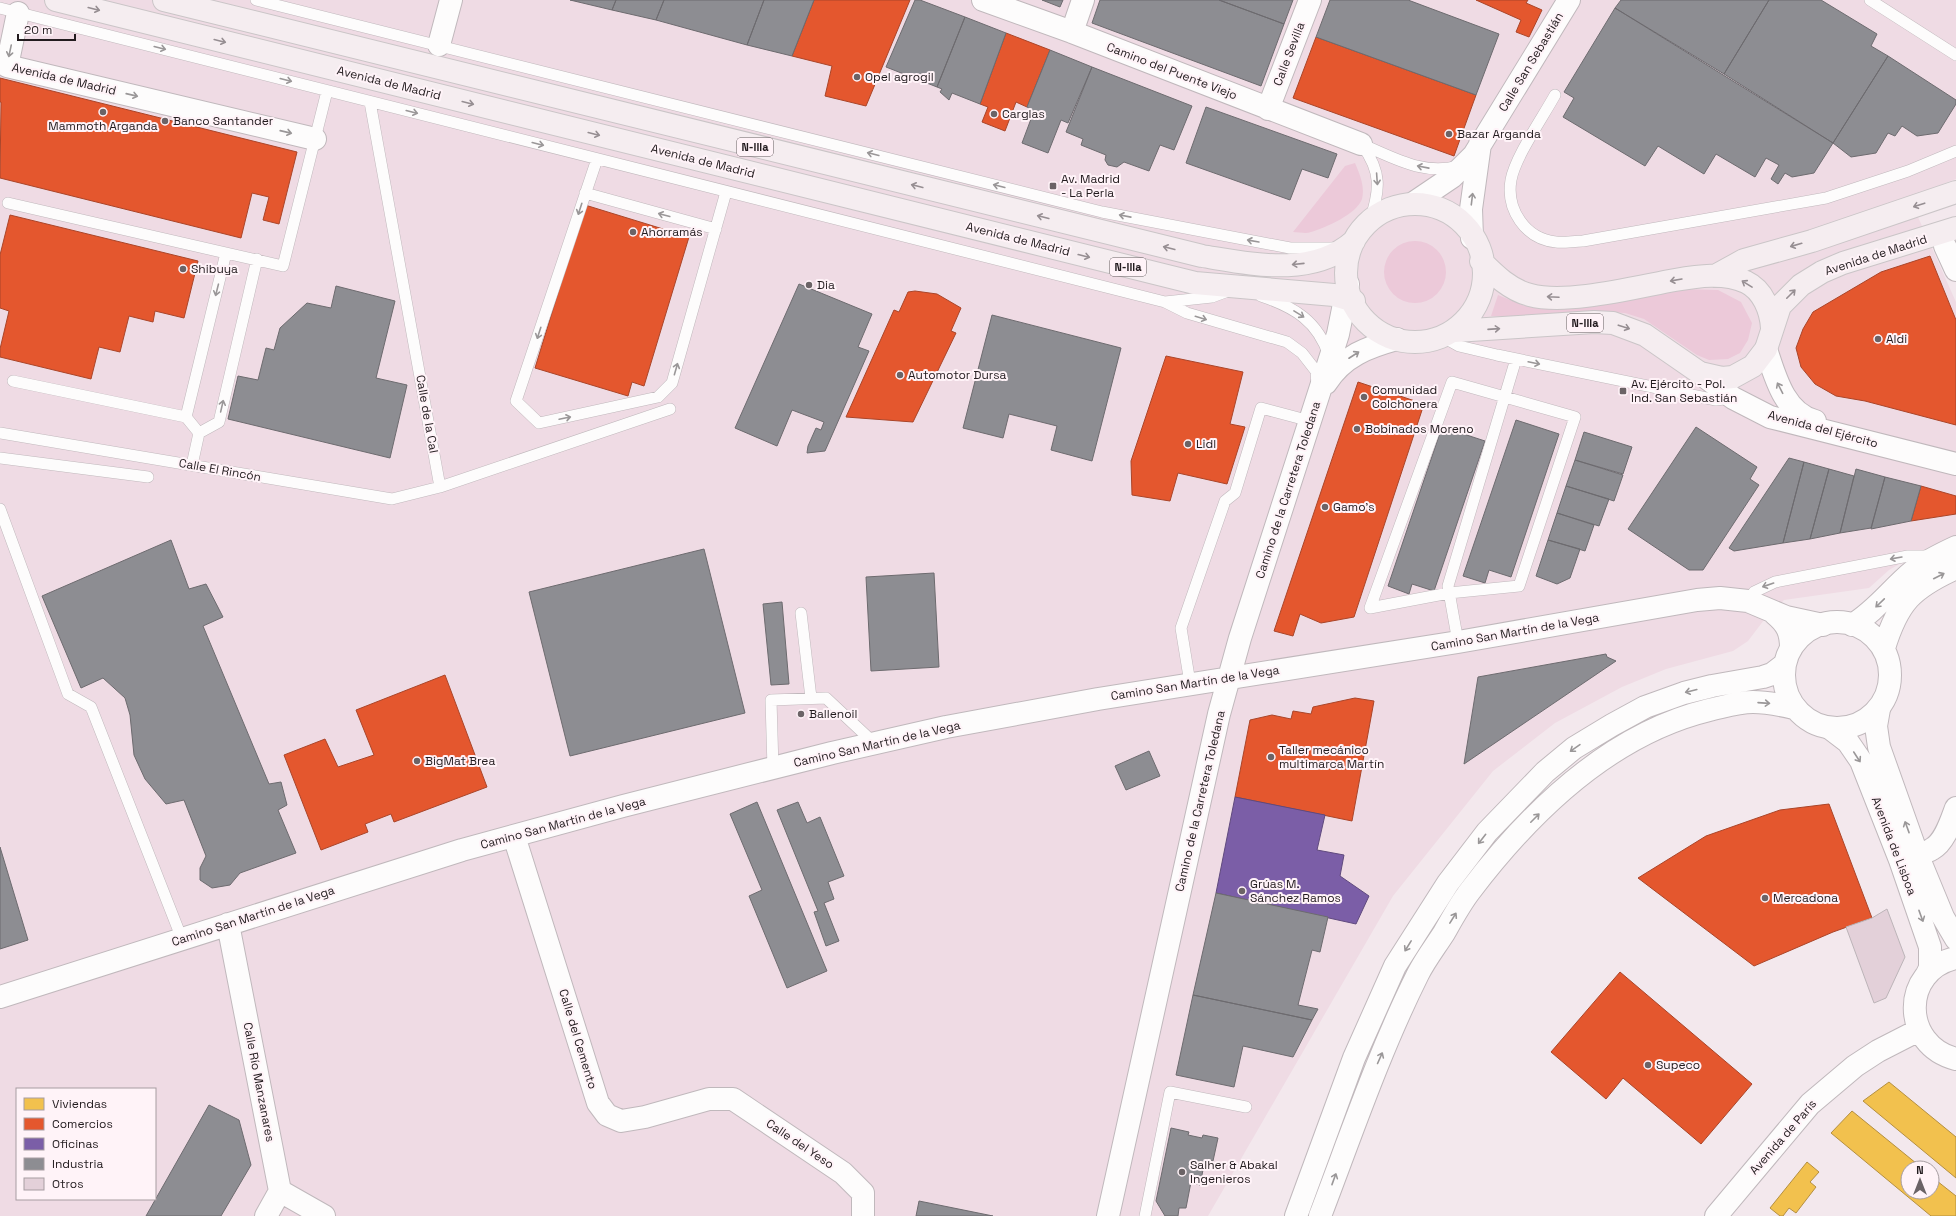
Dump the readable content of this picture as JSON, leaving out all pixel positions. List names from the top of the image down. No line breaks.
{"streets":{"highway":["Avenida de Madrid","N-IIIa"],"street":["Calle Sevilla","Calle San Sebastián","Camino del Puente Viejo","Avenida del Ejército","Camino de la Carretera Toledana","Camino San Martín de la Vega","Avenida de Lisboa","Calle del Cemento","Calle Río Manzanares","Avenida de París","Calle del Yeso"],"lane":["Calle de la Cal","Calle El Rincón"]},"crossings":[["Calle Sevilla","Camino del Puente Viejo"],["Calle San Sebastián","Avenida de Madrid"],["Calle San Sebastián","N-IIIa"],["Calle San Sebastián","Camino de la Carretera Toledana"],["Avenida de Madrid","N-IIIa"],["Avenida de Madrid","Avenida del Ejército"],["Avenida de Madrid","Camino de la Carretera Toledana"],["N-IIIa","Camino de la Carretera Toledana"],["Calle de la Cal","Calle El Rincón"],["Camino de la Carretera Toledana","Camino San Martín de la Vega"],["Camino San Martín de la Vega","Avenida de Lisboa"],["Camino San Martín de la Vega","Calle del Cemento"],["Camino San Martín de la Vega","Calle Río Manzanares"],["Calle del Cemento","Calle del Yeso"]],"places":{"other":["Opel agrogil","Mammoth Arganda","Carglas","Banco Santander","Bazar Arganda","Ahorramás","Shibuya","Dia","Aldi","Automotor Dursa","Comunidad Colchonera","Bobinados Moreno","Lidl","Gamo's","Ballenoil","Taller mecánico multimarca Martín","BigMat Brea","Grúas M. Sánchez Ramos","Mercadona","Supeco","Salher & Abakal Ingenieros"],"transit":["Av. Madrid - La Perla","Av. Ejército - Pol. Ind. San Sebastián"]},"legend":["Viviendas","Comercios","Oficinas","Industria","Otros"],"scale_bar":"20 m","north":"top"}
